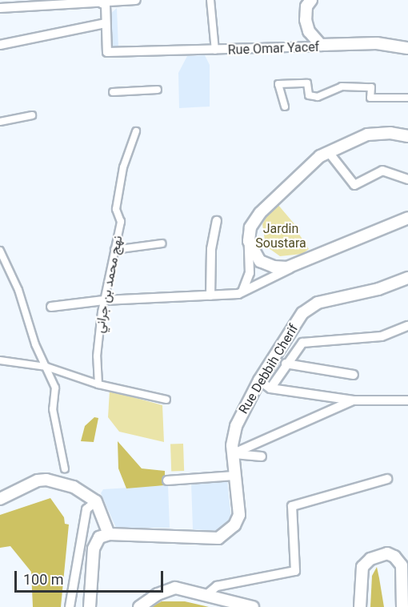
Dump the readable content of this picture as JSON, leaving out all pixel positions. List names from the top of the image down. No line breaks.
{"streets":{"street":["Rue Omar Yacef","نهج محمد بن جراني","Rue Debbih Cherif"]},"parks":["Jardin Soustara"],"scale_bar":"100 m"}
